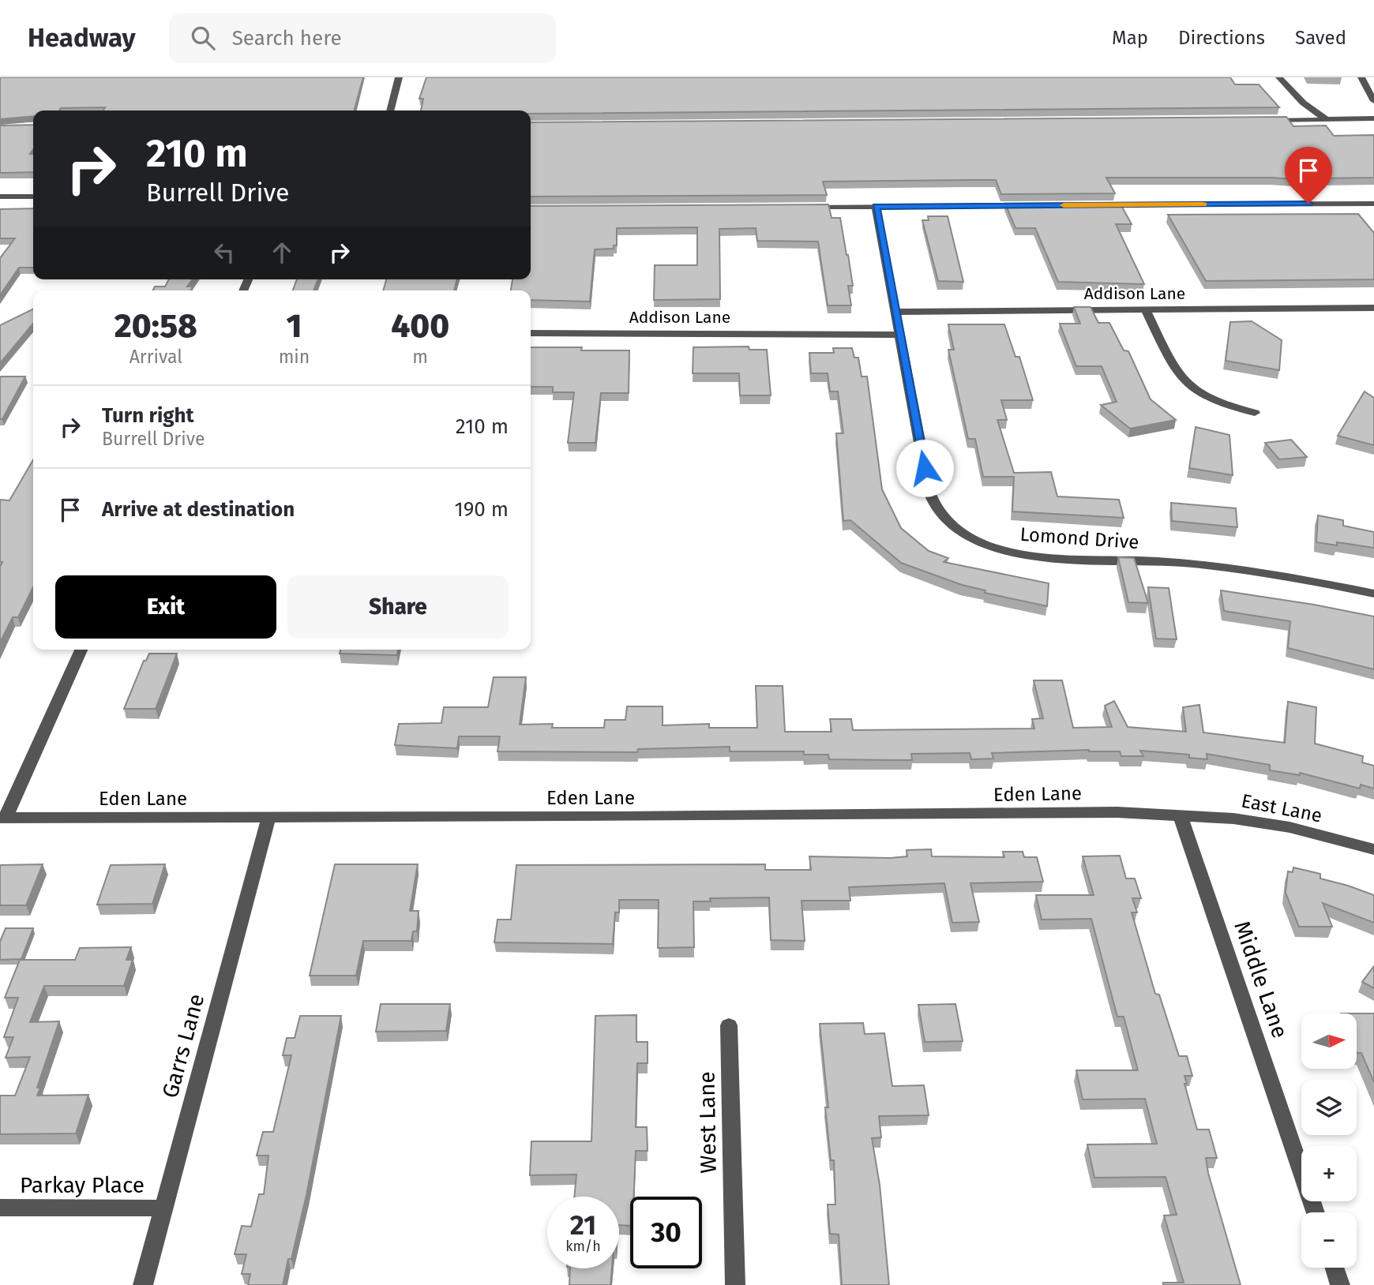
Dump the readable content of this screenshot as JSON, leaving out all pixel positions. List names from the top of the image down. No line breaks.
{"streets":{"street":["Addison Lane","Lomond Drive","Eden Lane","East Lane","Middle Lane","Garrs Lane","West Lane","Parkay Place"]},"crossings":[["Addison Lane","Lomond Drive"],["Eden Lane","East Lane"],["Eden Lane","Middle Lane"],["Eden Lane","Garrs Lane"],["East Lane","Middle Lane"],["Garrs Lane","Parkay Place"]],"north":"right","page":{"header":"Headway","search":"Search here","nav":["Map","Directions","Saved"],"turn":["210 m","Burrell Drive"],"eta":["20:58","Arrival","1","min","400","m"],"list":[{"name":"Turn right","note":"Burrell Drive","value":"210 m"},{"name":"Arrive at destination","value":"190 m"}],"buttons":["Exit","Share"],"map_buttons":["+","−"],"speed":"21 km/h","limit":"30"}}
